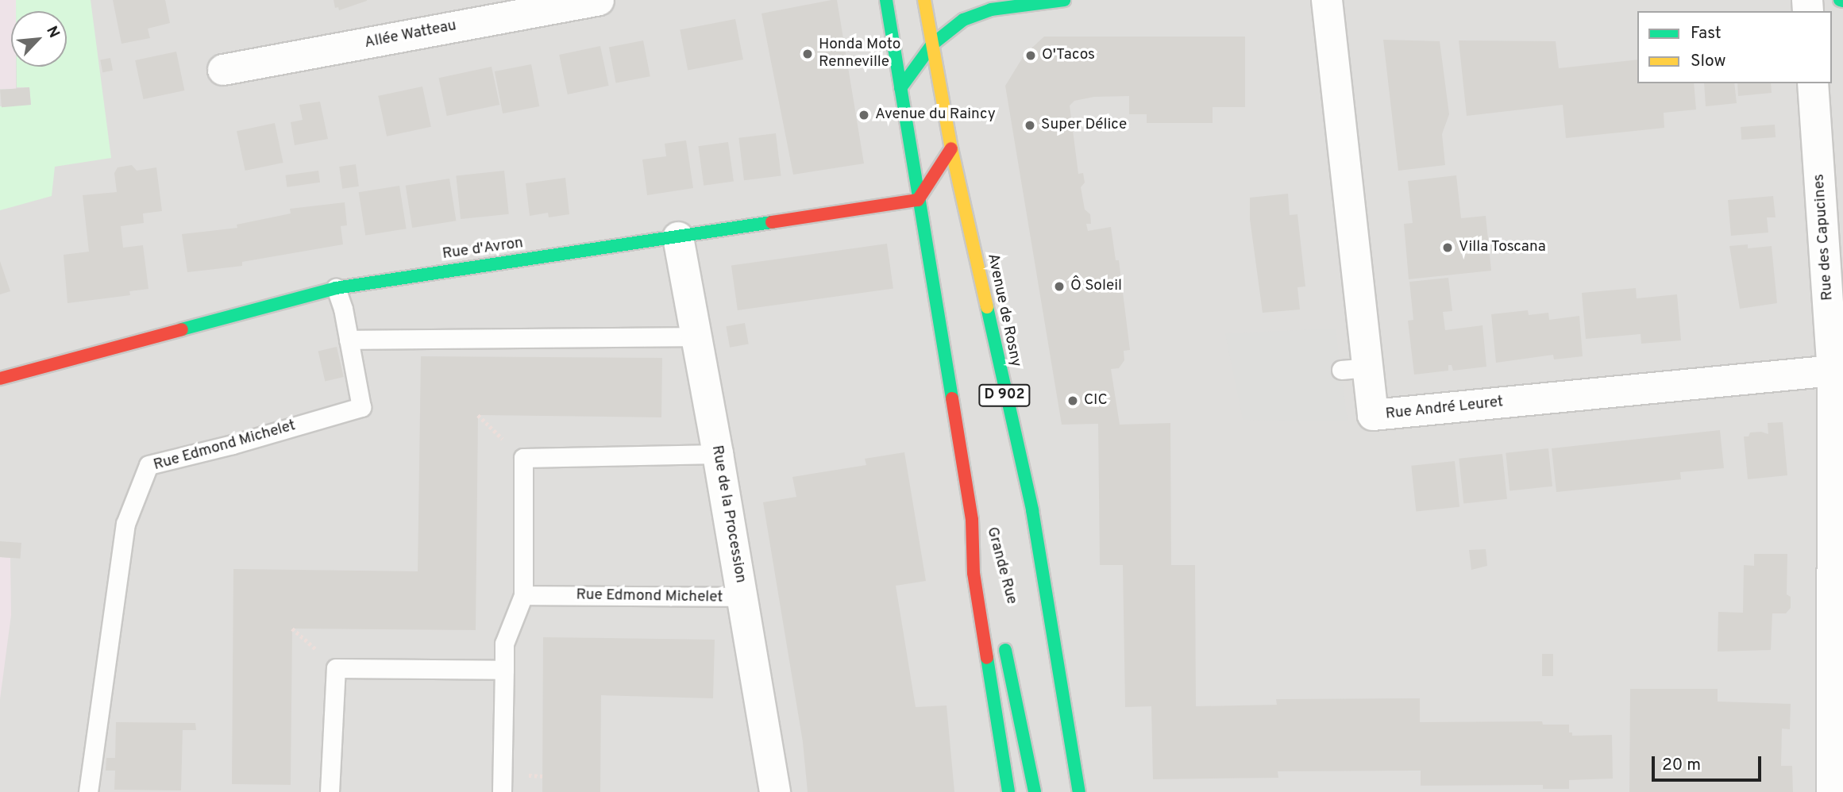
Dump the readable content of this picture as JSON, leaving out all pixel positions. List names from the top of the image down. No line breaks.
{"streets":{"main road":["Rue d'Avron","Avenue de Rosny","D 902","Grande Rue"],"street":["Allée Watteau","Rue des Capucines","Rue André Leuret","Rue de la Procession"],"lane":["Rue Edmond Michelet"]},"crossings":[["Rue des Capucines","Rue André Leuret"],["Rue d'Avron","Rue Edmond Michelet"],["Rue d'Avron","Rue de la Procession"],["Rue Edmond Michelet","Rue de la Procession"]],"places":["Honda Moto Renneville","O'Tacos","Avenue du Raincy","Super Délice","Villa Toscana","Ô Soleil","CIC"],"legend":["Fast","Slow"],"scale_bar":"20 m","north":"top right"}
